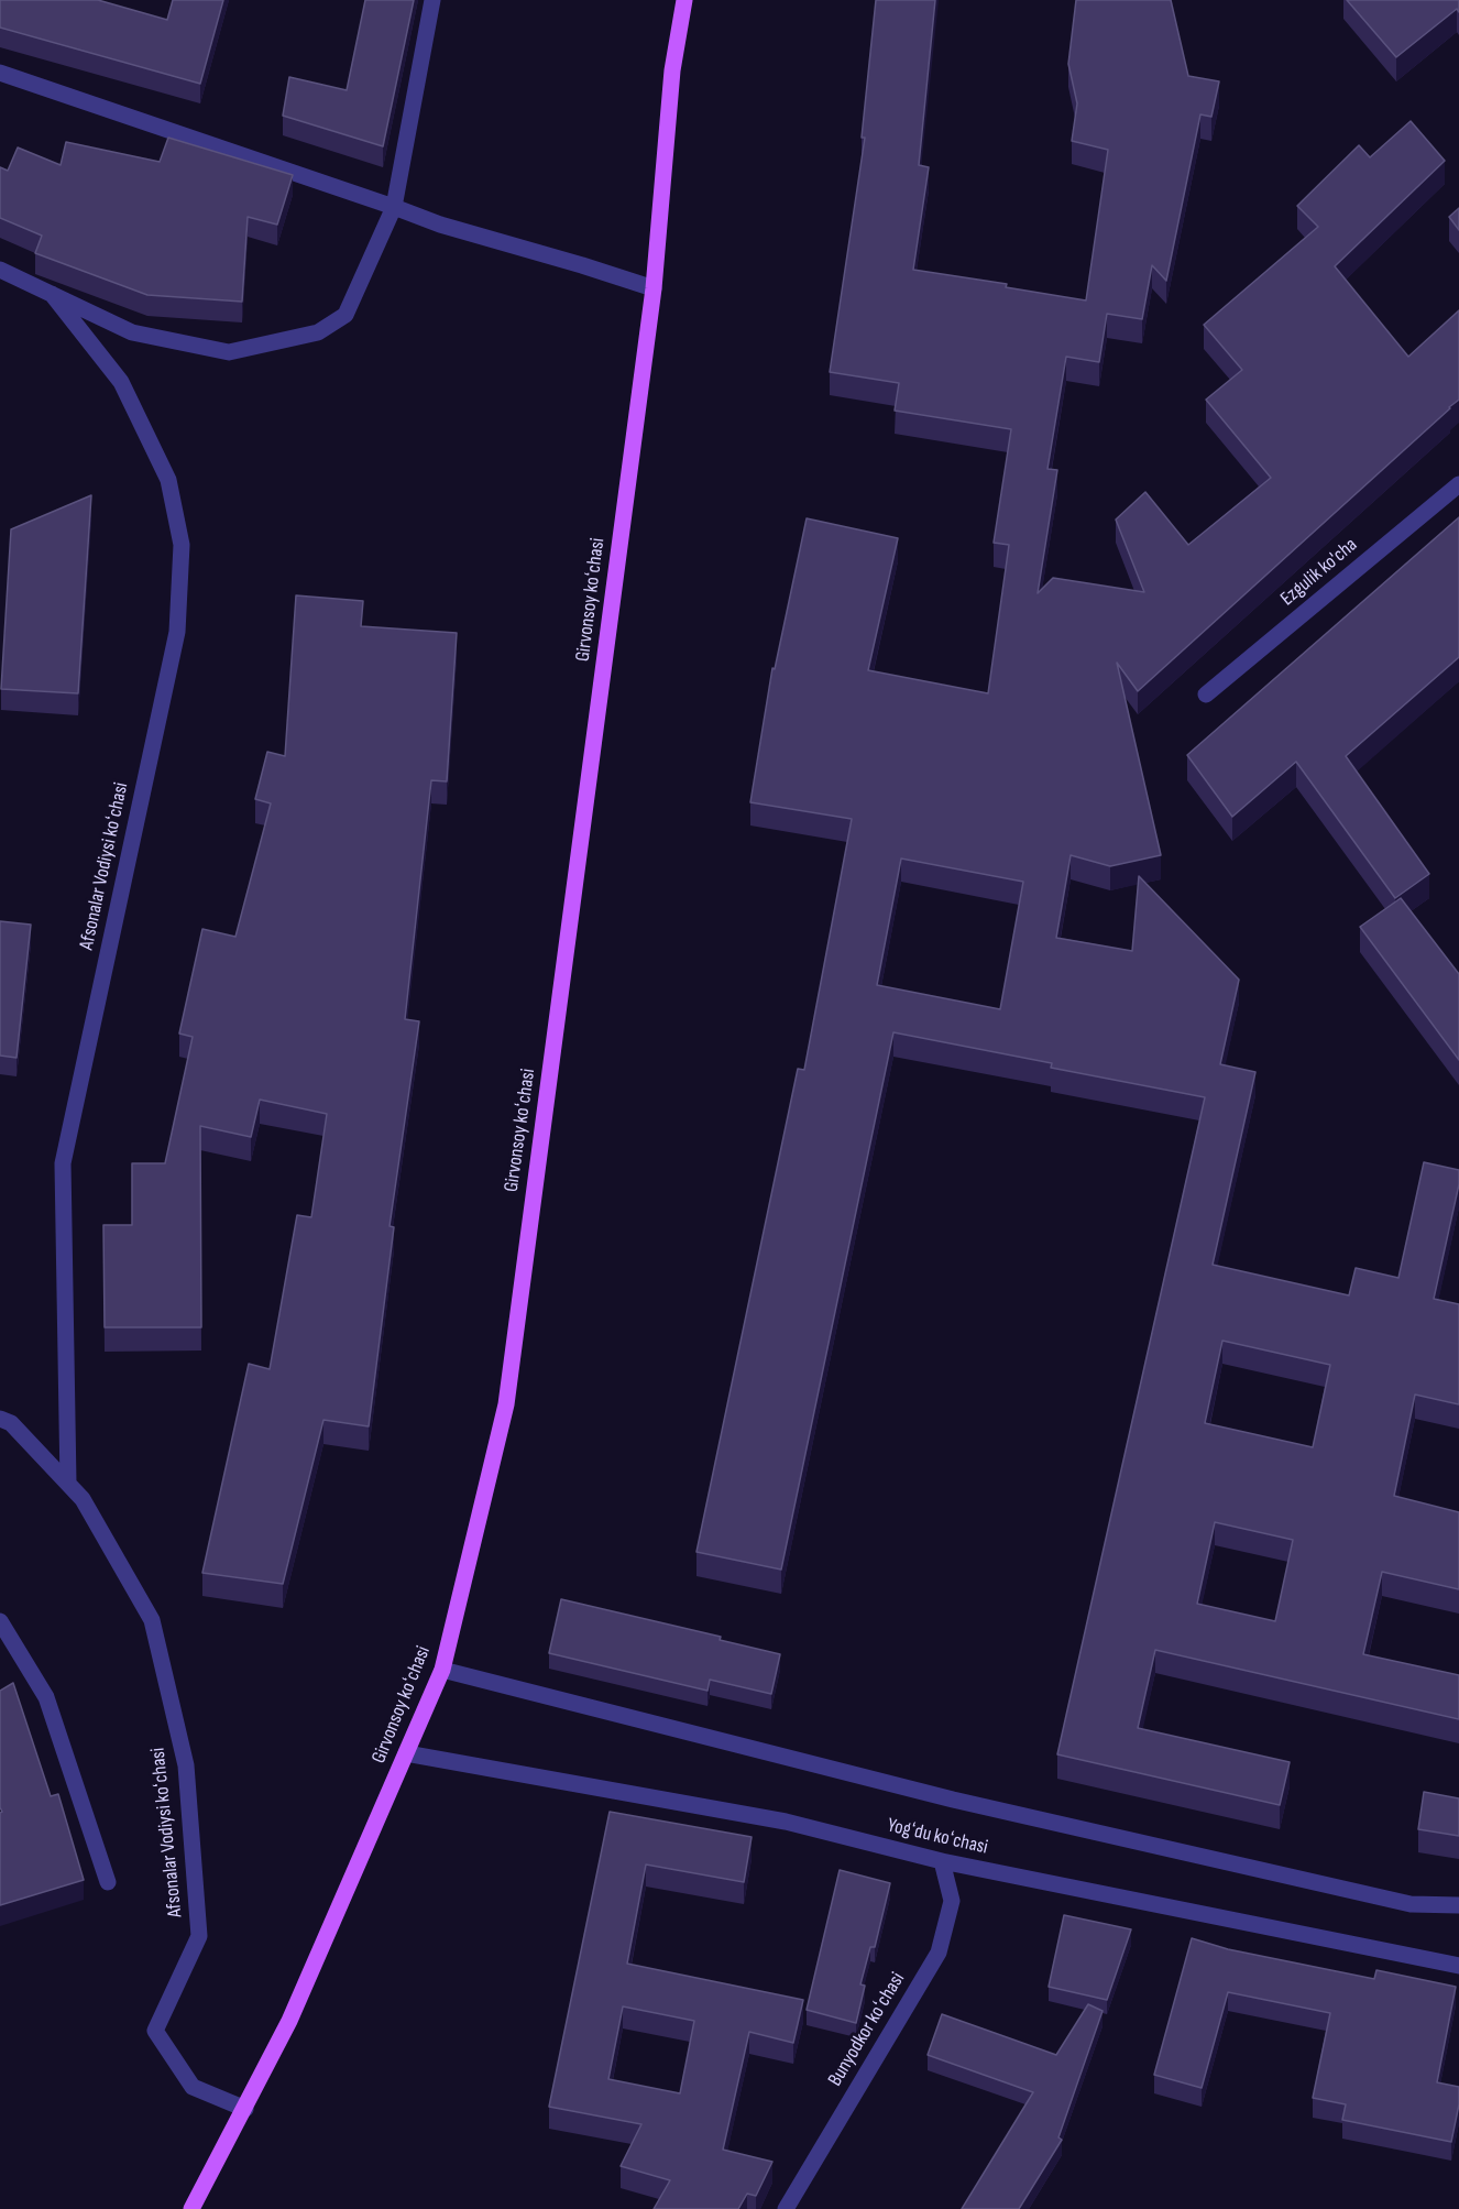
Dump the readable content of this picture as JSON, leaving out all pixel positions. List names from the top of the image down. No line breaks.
{"streets":{"main road":["Girvonsoy koʻchasi"],"street":["Ezgulik ko'cha","Afsonalar Vodiysi koʻchasi","Yogʻdu koʻchasi","Bunyodkor koʻchasi"]},"crossings":[["Girvonsoy koʻchasi","Afsonalar Vodiysi koʻchasi"],["Girvonsoy koʻchasi","Yogʻdu koʻchasi"],["Yogʻdu koʻchasi","Bunyodkor koʻchasi"]]}
